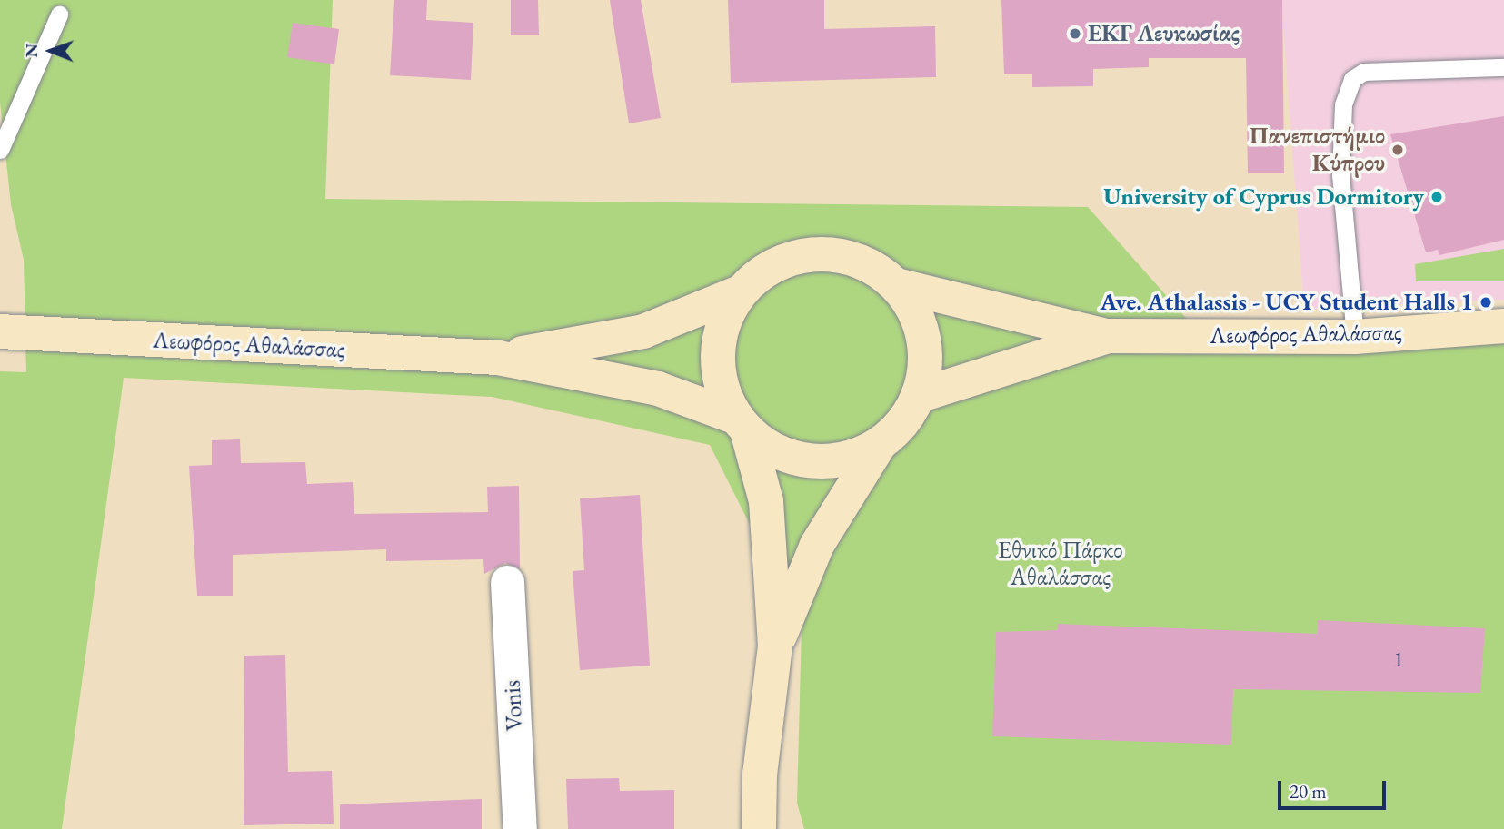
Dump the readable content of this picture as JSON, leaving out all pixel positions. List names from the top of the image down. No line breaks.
{"streets":{"main road":["Λεωφόρος Αθαλάσσας"],"street":["Vonis"]},"parks":["Εθνικό Πάρκο Αθαλάσσας"],"places":["ΕΚΓ Λευκωσίας","Πανεπιστήμιο Κύπρου","University of Cyprus Dormitory","Ave. Athalassis - UCY Student Halls 1"],"house_numbers":["1"],"scale_bar":"20 m","north":"left"}
